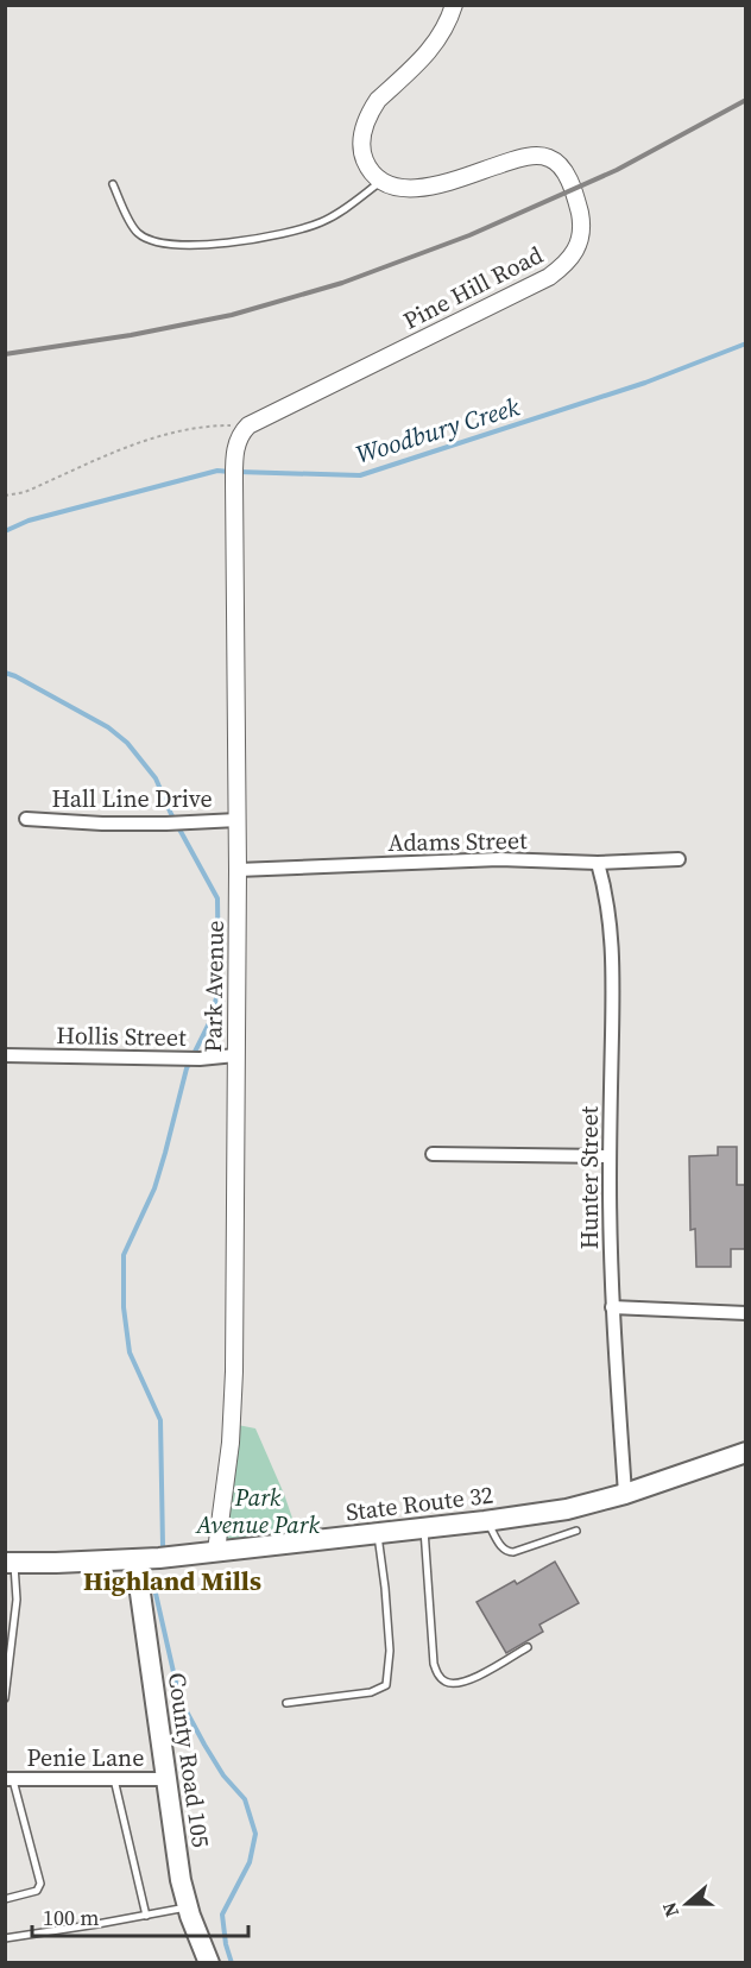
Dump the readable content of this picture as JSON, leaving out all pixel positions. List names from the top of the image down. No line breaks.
{"streets":{"main road":["State Route 32","County Road 105"],"street":["Pine Hill Road","Hall Line Drive","Adams Street","Park Avenue","Hollis Street","Hunter Street","Penie Lane"]},"crossings":[["Pine Hill Road","Park Avenue"],["Hall Line Drive","Park Avenue"],["Adams Street","Park Avenue"],["Adams Street","Hunter Street"],["Park Avenue","Hollis Street"],["Park Avenue","State Route 32"],["Hunter Street","State Route 32"],["State Route 32","County Road 105"],["Penie Lane","County Road 105"]],"districts":["Highland Mills"],"water":["Woodbury Creek"],"parks":["Park Avenue Park"],"scale_bar":"100 m","north":"left"}
